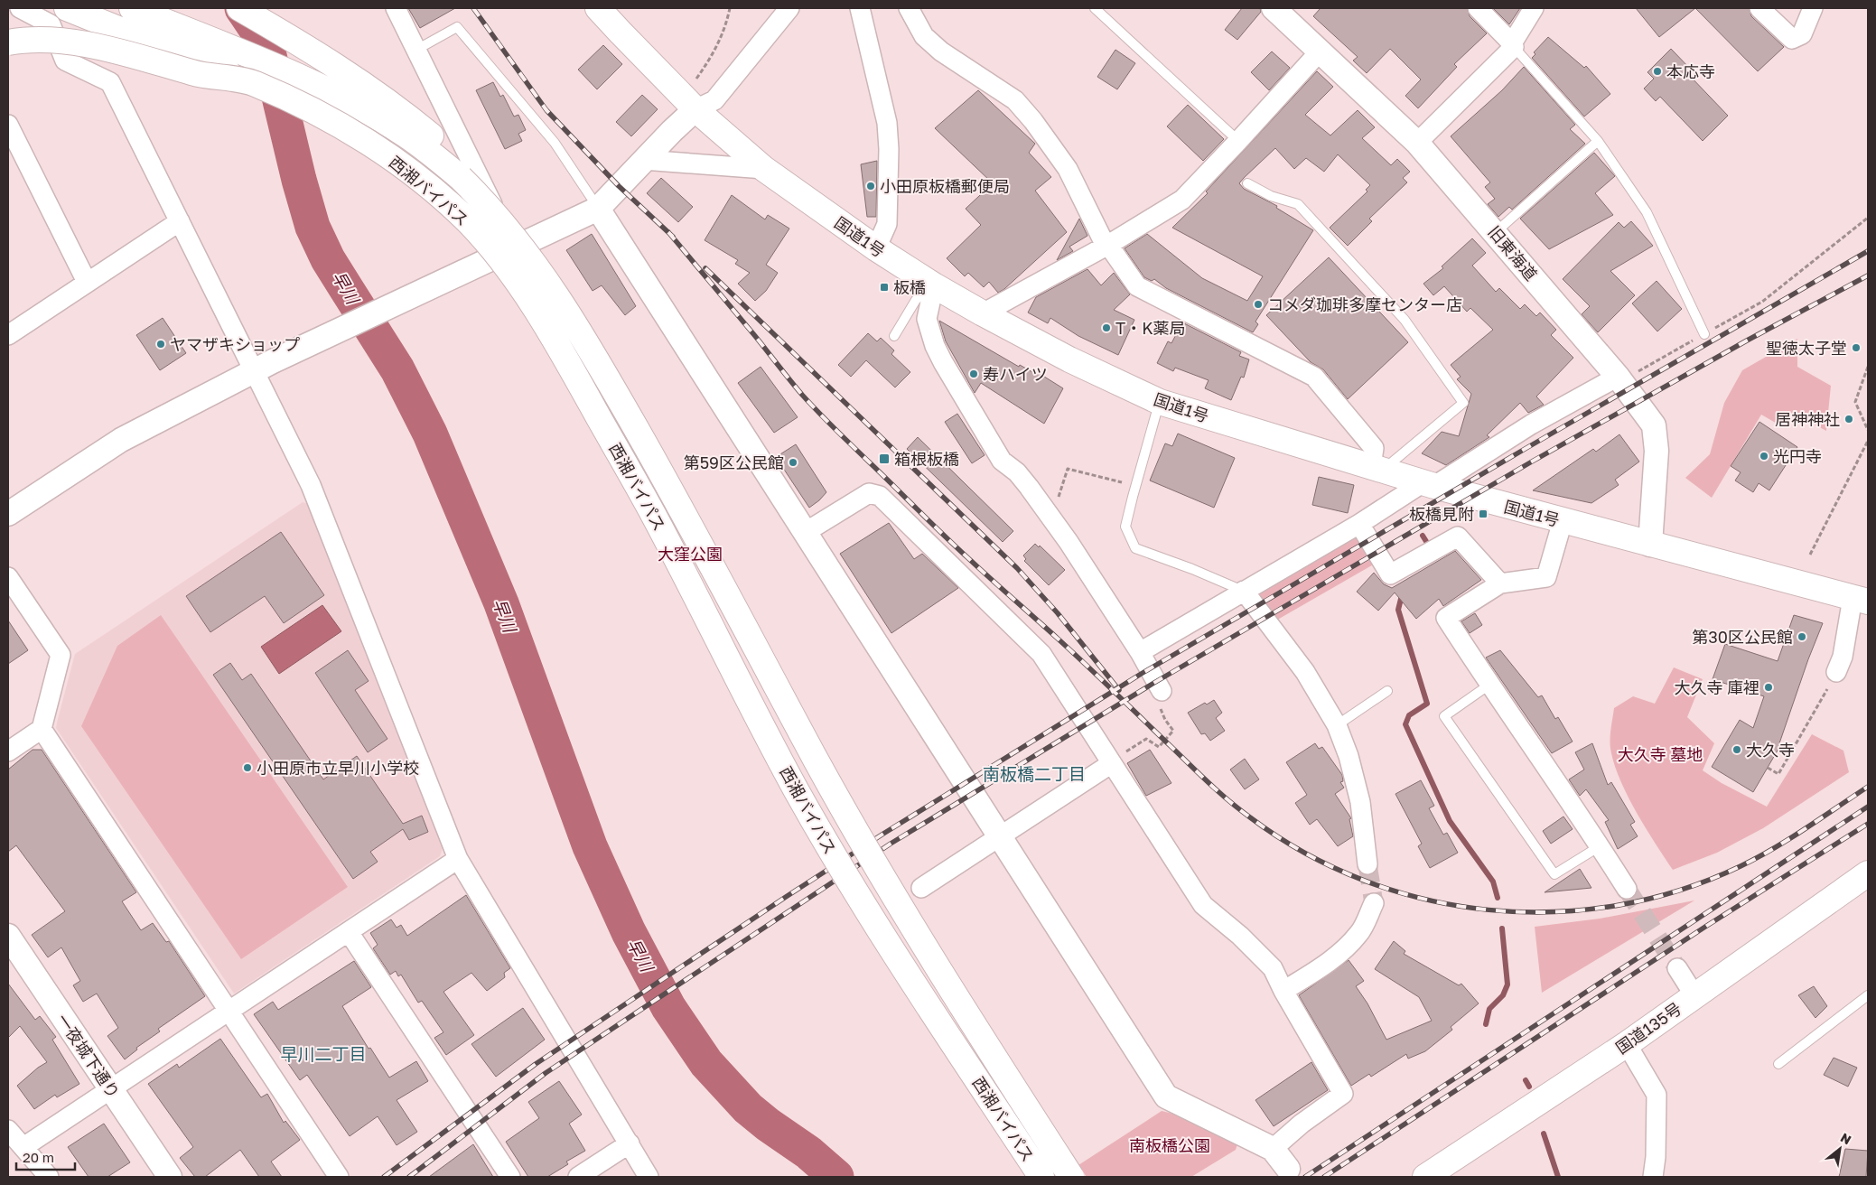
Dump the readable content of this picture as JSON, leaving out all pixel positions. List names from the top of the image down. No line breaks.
{"streets":{"highway":["西湘バイパス","国道1号","国道135号"],"street":["旧東海道","一夜城下通り"]},"crossings":[["国道1号","旧東海道"]],"districts":["南板橋二丁目","早川二丁目"],"water":["早川"],"parks":["大窪公園","大久寺 墓地","南板橋公園"],"places":{"other":["本応寺","小田原板橋郵便局","コメダ珈琲多摩センター店","T・K薬局","ヤマザキショップ","聖徳太子堂","寿ハイツ","居神神社","光円寺","第59区公民館","第30区公民館","大久寺 庫裡","大久寺","小田原市立早川小学校"],"transit":["板橋","箱根板橋","板橋見附"]},"scale_bar":"20 m","north":"top right"}
